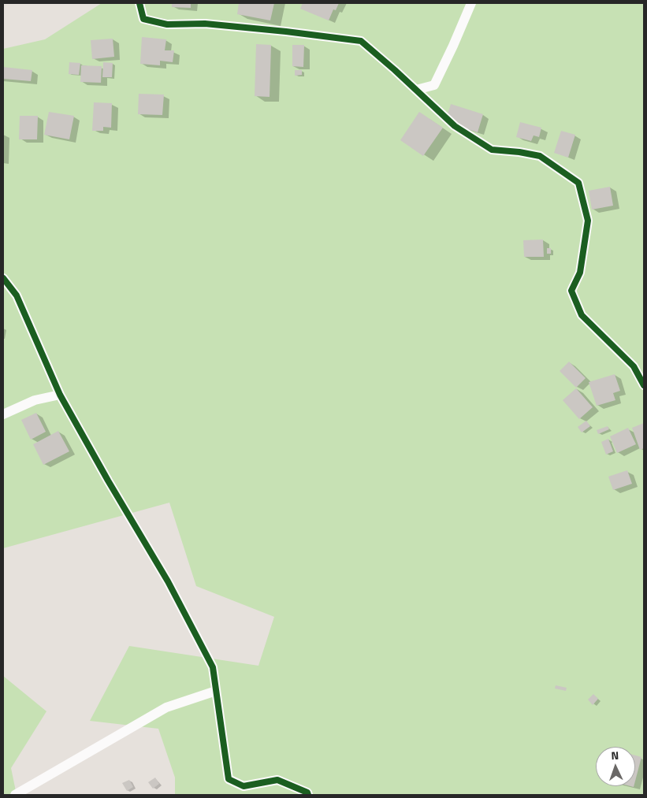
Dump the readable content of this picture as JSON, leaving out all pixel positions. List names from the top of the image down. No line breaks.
{"north":"top"}
